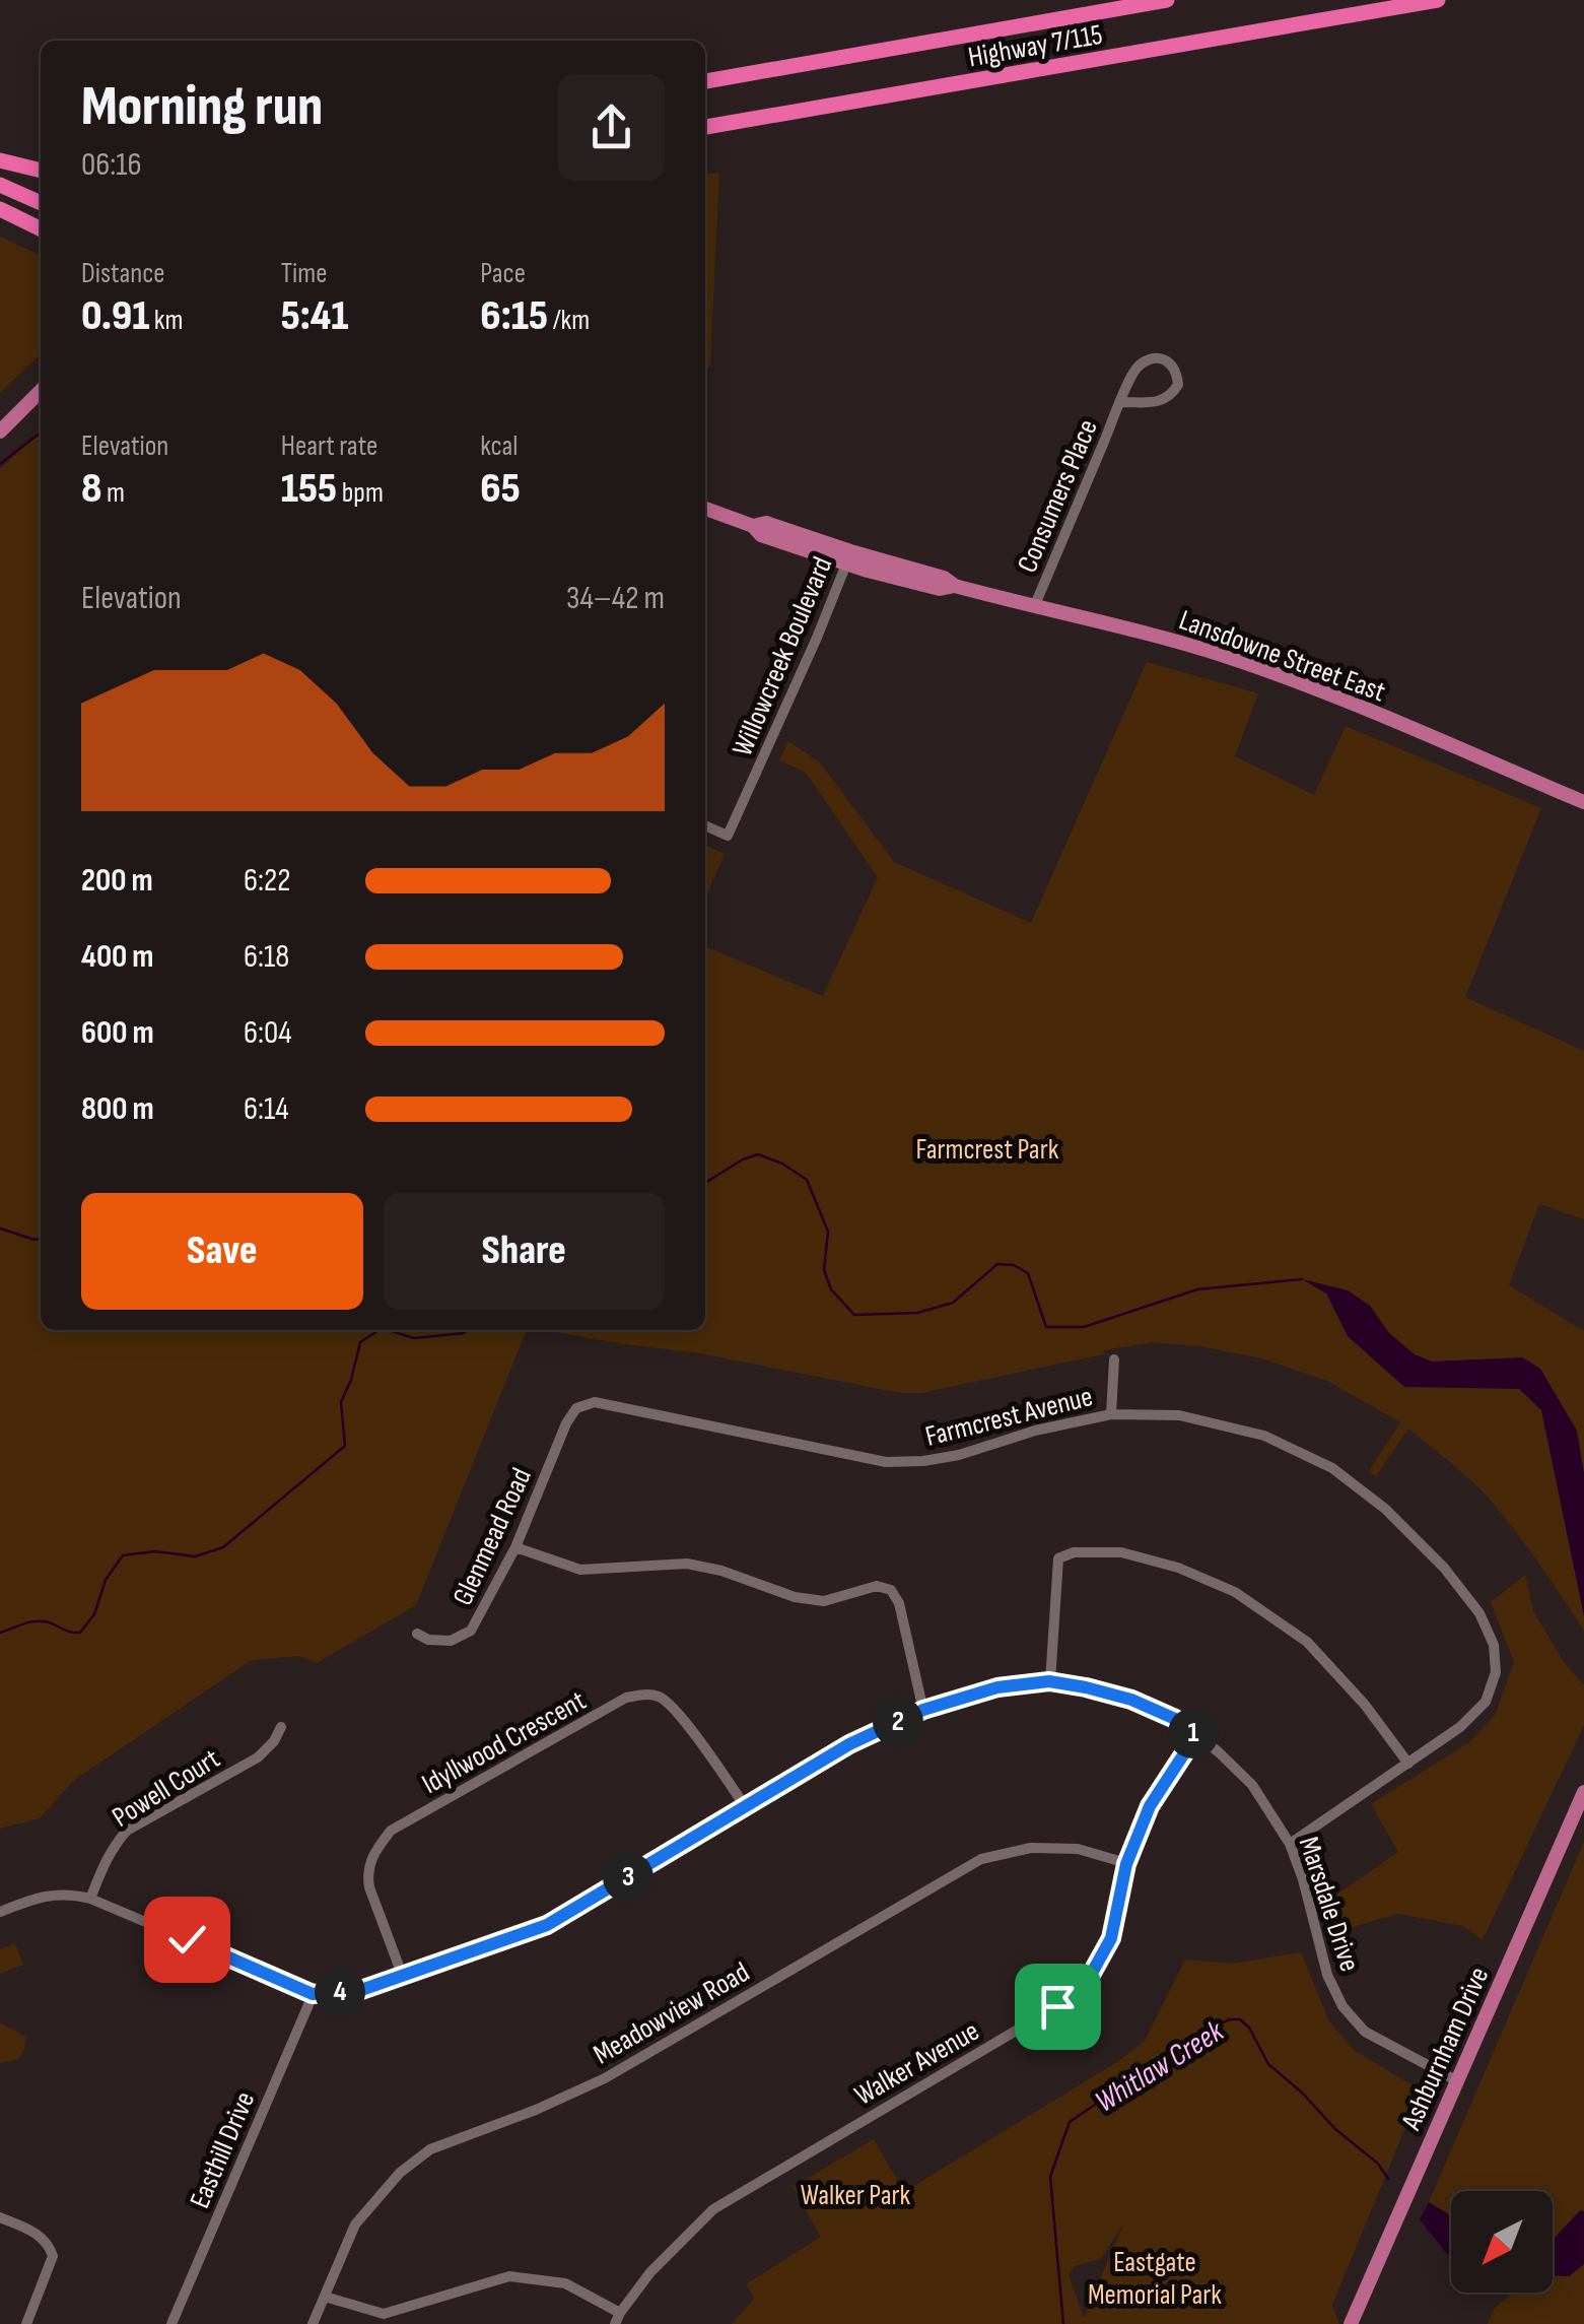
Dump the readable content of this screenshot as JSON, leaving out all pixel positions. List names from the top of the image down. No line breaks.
{"streets":{"highway":["Highway 7/115"],"main road":["Lansdowne Street East","Ashburnham Drive"],"street":["Consumers Place","Willowcreek Boulevard","Farmcrest Avenue","Glenmead Road","Idyllwood Crescent","Powell Court","Marsdale Drive","Meadowview Road","Walker Avenue","Easthill Drive"]},"crossings":[["Consumers Place","Lansdowne Street East"],["Lansdowne Street East","Willowcreek Boulevard"],["Farmcrest Avenue","Glenmead Road"],["Farmcrest Avenue","Marsdale Drive"],["Idyllwood Crescent","Marsdale Drive"],["Powell Court","Marsdale Drive"],["Marsdale Drive","Ashburnham Drive"],["Marsdale Drive","Walker Avenue"],["Marsdale Drive","Easthill Drive"],["Meadowview Road","Walker Avenue"]],"water":["Whitlaw Creek"],"parks":["Farmcrest Park","Walker Park","Eastgate Memorial Park"],"north":"bottom left","page":{"heading":["Morning run","06:16"],"stats":[["Distance","0.91 km"],["Time","5:41"],["Pace","6:15 /km"],["Elevation","8 m"],["Heart rate","155 bpm"],["kcal","65"]],"chart":["Elevation","34–42 m"],"list":[{"name":"200 m","note":"6:22"},{"name":"400 m","note":"6:18"},{"name":"600 m","note":"6:04"},{"name":"800 m","note":"6:14"}],"buttons":["Save","Share"],"pins":["2","1","3","4"]}}
